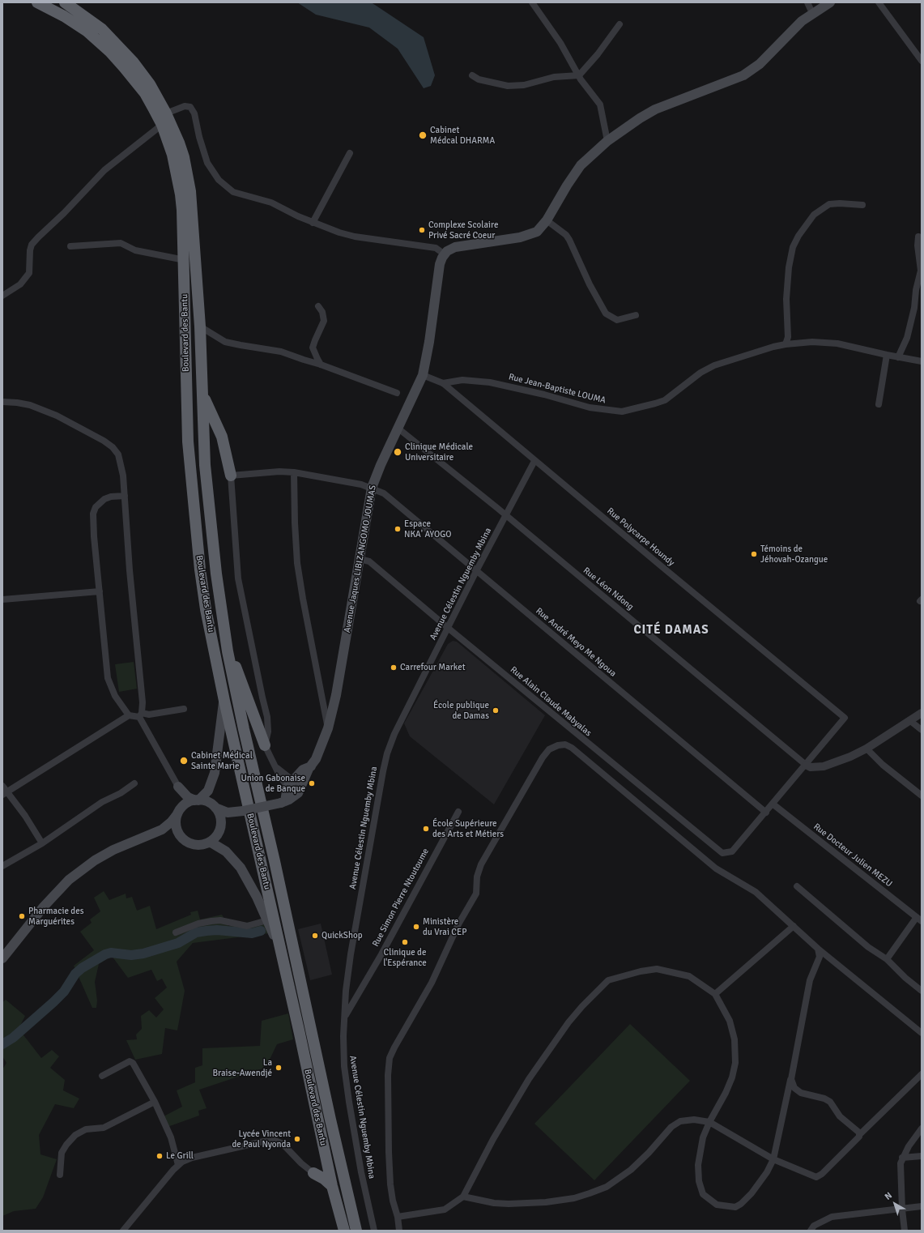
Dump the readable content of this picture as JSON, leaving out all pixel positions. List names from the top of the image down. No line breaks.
{"streets":{"highway":["Boulevard des Bantu"],"main road":["Avenue Jaques LIBIZANGOMO JOUMAS"],"street":["Rue Jean-Baptiste LOUMA","Rue Polycarpe Houndy","Avenue Célestin Nguemby Mbina","Rue Léon Ndong","Rue André Meyo Me Ngoua","Rue Alain Claude Mabyalas","Rue Docteur Julien MEZU","Rue Simon Pierre Ntoutoume"]},"crossings":[["Rue Jean-Baptiste LOUMA","Rue Polycarpe Houndy"],["Rue Polycarpe Houndy","Avenue Jaques LIBIZANGOMO JOUMAS"],["Rue Polycarpe Houndy","Avenue Célestin Nguemby Mbina"],["Rue Polycarpe Houndy","Rue Léon Ndong"],["Avenue Jaques LIBIZANGOMO JOUMAS","Rue Léon Ndong"],["Avenue Jaques LIBIZANGOMO JOUMAS","Rue André Meyo Me Ngoua"],["Avenue Jaques LIBIZANGOMO JOUMAS","Rue Alain Claude Mabyalas"],["Avenue Célestin Nguemby Mbina","Rue Léon Ndong"],["Avenue Célestin Nguemby Mbina","Rue André Meyo Me Ngoua"],["Avenue Célestin Nguemby Mbina","Rue Alain Claude Mabyalas"],["Avenue Célestin Nguemby Mbina","Rue Simon Pierre Ntoutoume"],["Rue André Meyo Me Ngoua","Rue Alain Claude Mabyalas"]],"districts":["CITÉ DAMAS"],"places":["Cabinet Médcal DHARMA","Complexe Scolaire Privé Sacré Coeur","Clinique Médicale Universitaire","Espace NKA' AYOGO","Témoins de Jéhovah-Ozangue","Carrefour Market","École publique de Damas","Cabinet Médical Sainte Marie","Union Gabonaise de Banque","École Supérieure des Arts et Métiers","Pharmacie des Marguérites","Ministère du Vrai CEP","QuickShop","Clinique de l'Espérance","La Braise-Awendjé","Lycée Vincent de Paul Nyonda","Le Grill"],"north":"top left"}
